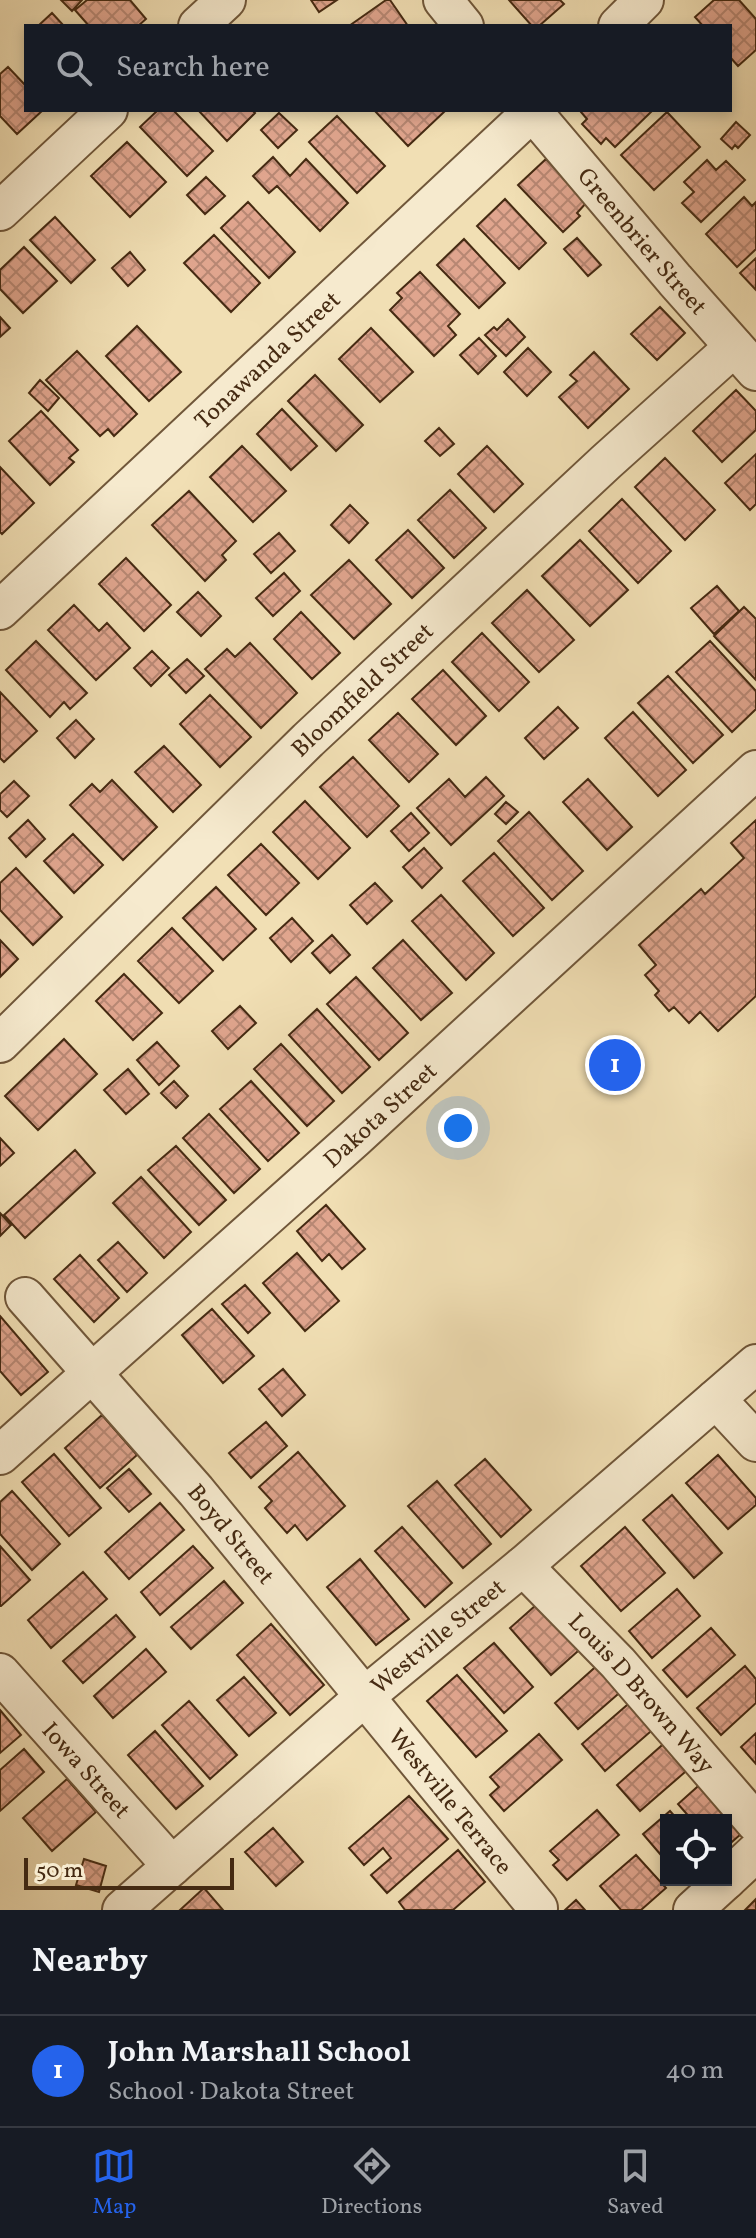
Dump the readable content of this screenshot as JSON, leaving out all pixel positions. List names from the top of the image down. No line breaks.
{"streets":{"street":["Greenbrier Street","Tonawanda Street","Bloomfield Street","Dakota Street","Boyd Street","Westville Street","Louis D Brown Way","Iowa Street","Westville Terrace"]},"crossings":[["Greenbrier Street","Bloomfield Street"],["Dakota Street","Boyd Street"],["Boyd Street","Westville Street"],["Boyd Street","Westville Terrace"],["Westville Street","Louis D Brown Way"],["Westville Street","Iowa Street"],["Westville Street","Westville Terrace"]],"scale_bar":"50 m","page":{"search":"Search here","pins":"1","scale":"50 m","heading":"Nearby","list":[{"mark":"1","name":"John Marshall School","note":"School · Dakota Street","value":"40 m"}],"nav":["Map","Directions","Saved"]}}
